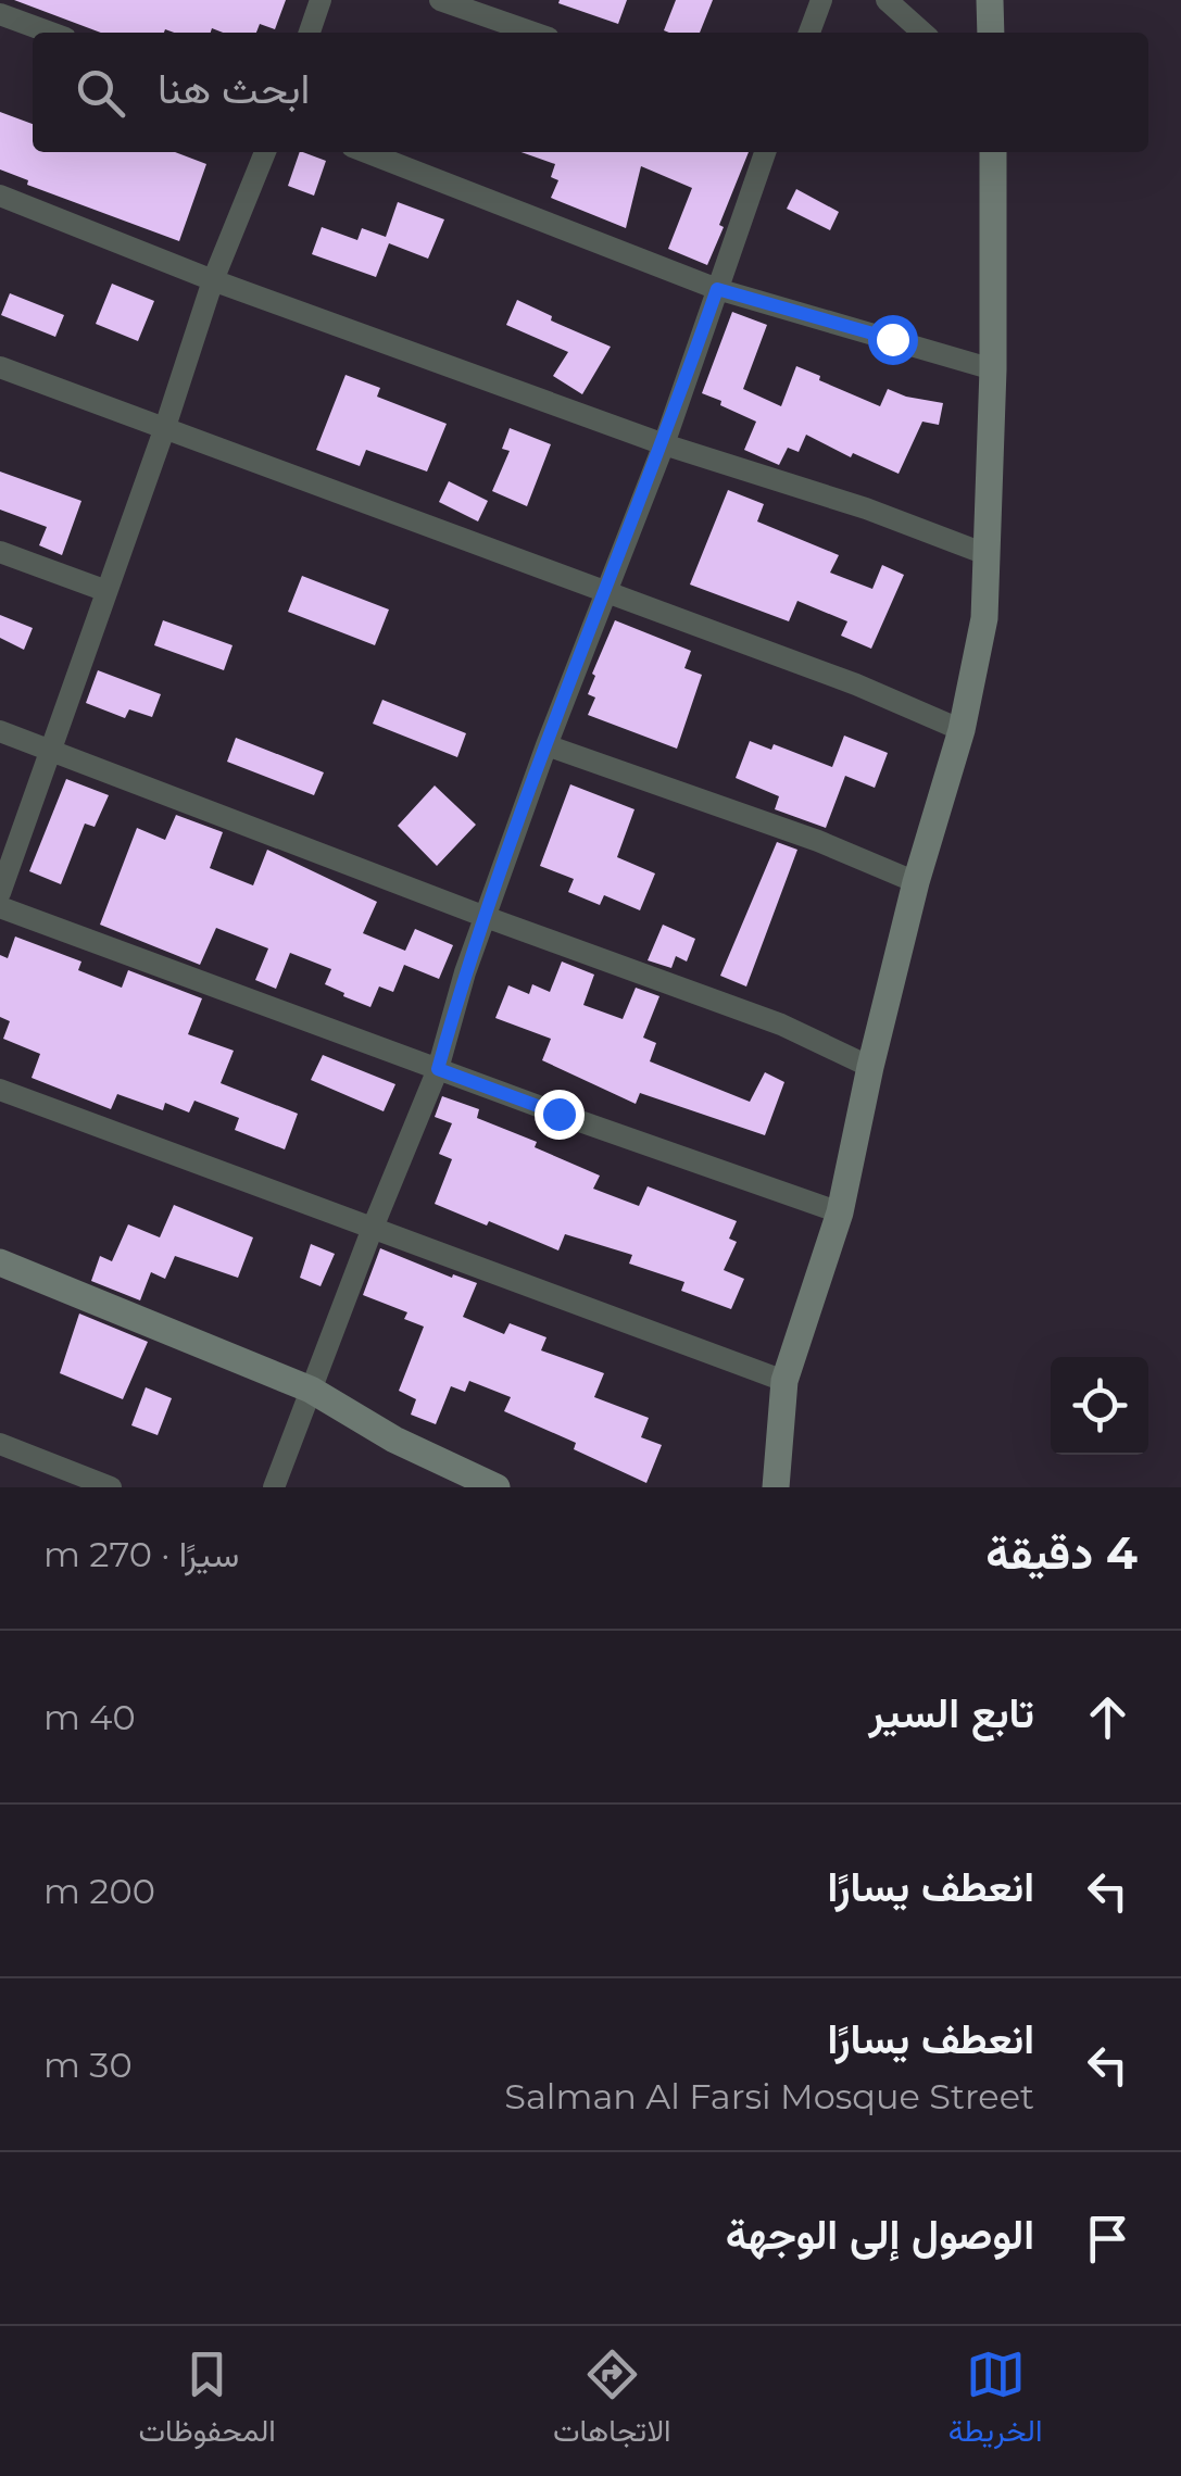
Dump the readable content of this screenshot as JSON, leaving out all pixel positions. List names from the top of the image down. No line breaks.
{"page":{"search":"ابحث هنا","heading":["4 دقيقة","سيرًا · 270 m"],"list":[["تابع السير","40 m"],["انعطف يسارًا","200 m"],["انعطف يسارًا","Salman Al Farsi Mosque Street","30 m"],"الوصول إلى الوجهة"],"nav":["الخريطة","الاتجاهات","المحفوظات"]}}
